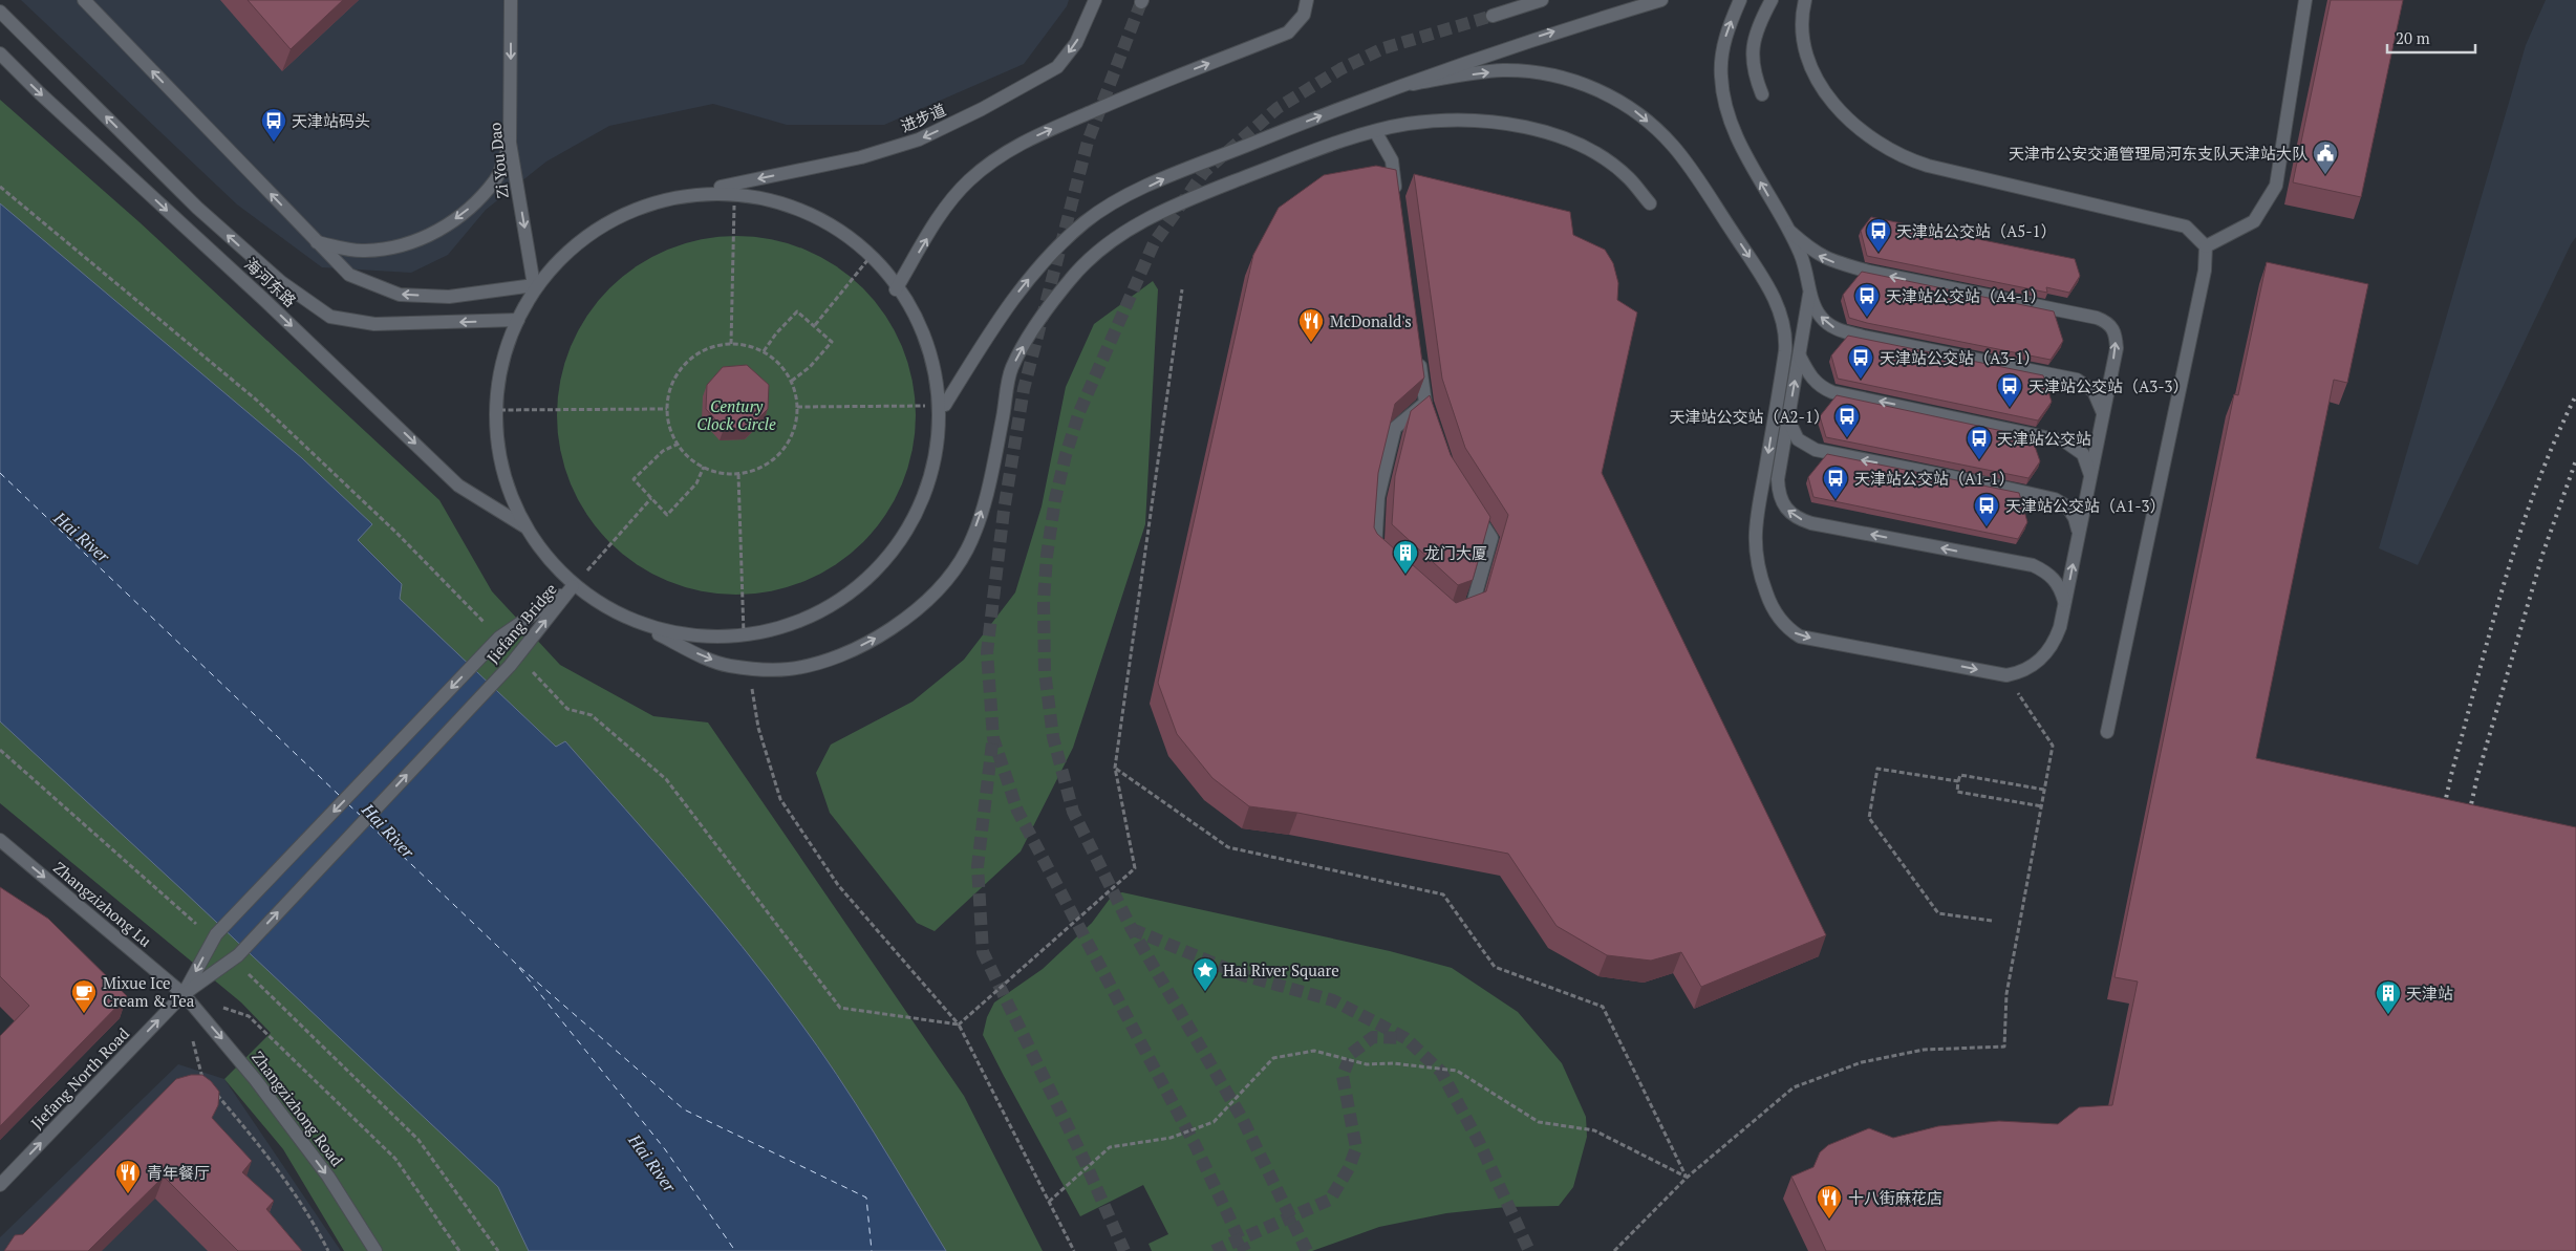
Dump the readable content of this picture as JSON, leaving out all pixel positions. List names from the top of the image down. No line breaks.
{"streets":{"street":["进步道","Zi You Dao","海河东路","Jiefang Bridge","Zhangzizhong Lu","Jiefang North Road","Zhangzizhong Road"]},"crossings":[["进步道","Zi You Dao"],["Jiefang Bridge","Zhangzizhong Lu"],["Jiefang Bridge","Jiefang North Road"],["Jiefang Bridge","Zhangzizhong Road"],["Zhangzizhong Lu","Jiefang North Road"],["Zhangzizhong Lu","Zhangzizhong Road"],["Jiefang North Road","Zhangzizhong Road"]],"one_way":["Zi You Dao","Zhangzizhong Lu","Jiefang North Road","Zhangzizhong Road"],"water":["Hai River"],"parks":["Century Clock Circle"],"places":{"bus stop":["天津站码头","天津站公交站（A5-1）","天津站公交站（A4-1）","天津站公交站（A3-1）","天津站公交站（A3-3）","天津站公交站（A2-1）","天津站公交站","天津站公交站（A1-1）","天津站公交站（A1-3）"],"public building":["天津市公安交通管理局河东支队天津站大队"],"restaurant":["McDonald's","青年餐厅","十八街麻花店"],"building":["龙门大厦","天津站"],"place":["Hai River Square"],"cafe":["Mixue Ice Cream & Tea"]},"scale_bar":"20 m"}
